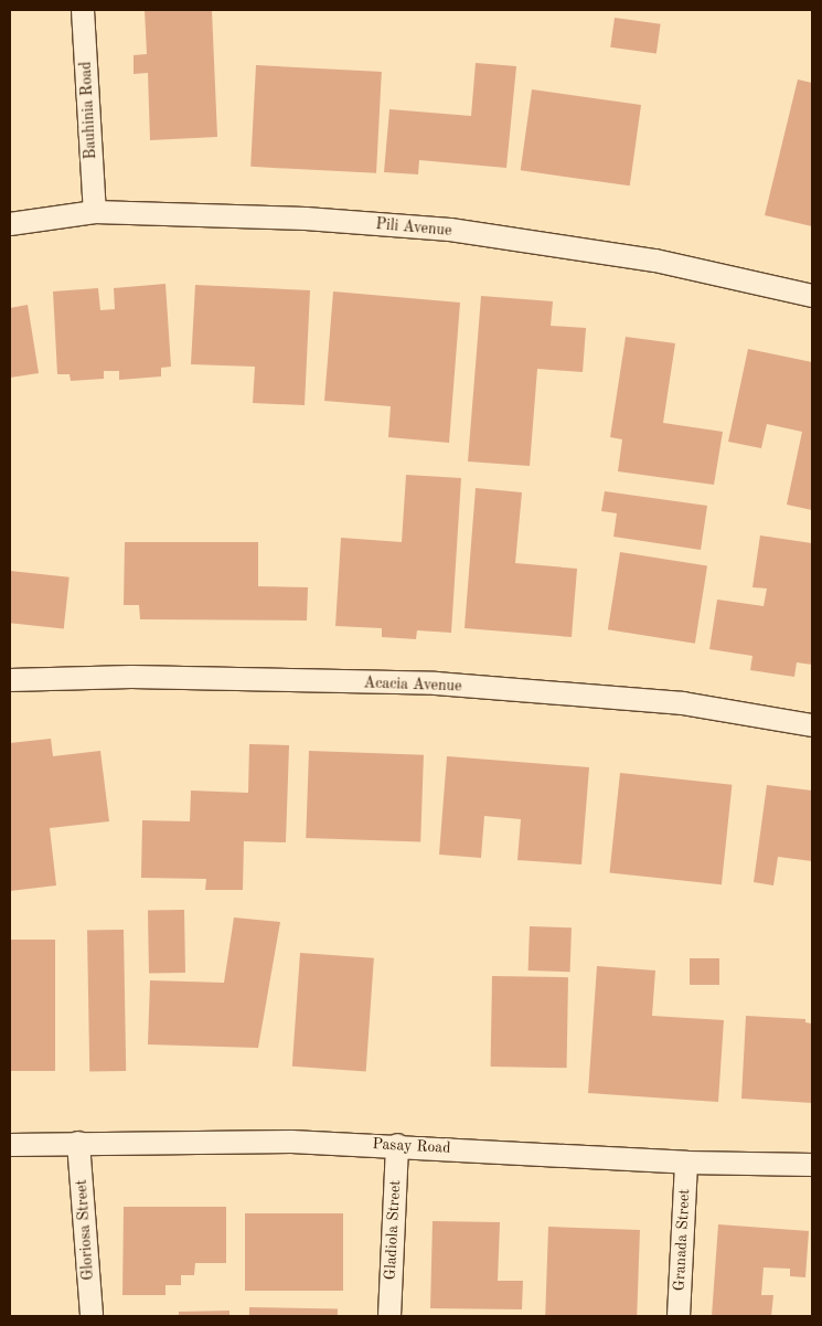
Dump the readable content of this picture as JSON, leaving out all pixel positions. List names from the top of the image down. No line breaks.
{"streets":{"street":["Bauhinia Road","Pili Avenue","Acacia Avenue","Pasay Road","Gloriosa Street","Gladiola Street","Granada Street"]},"crossings":[["Bauhinia Road","Pili Avenue"],["Pasay Road","Gloriosa Street"],["Pasay Road","Gladiola Street"],["Pasay Road","Granada Street"]]}
